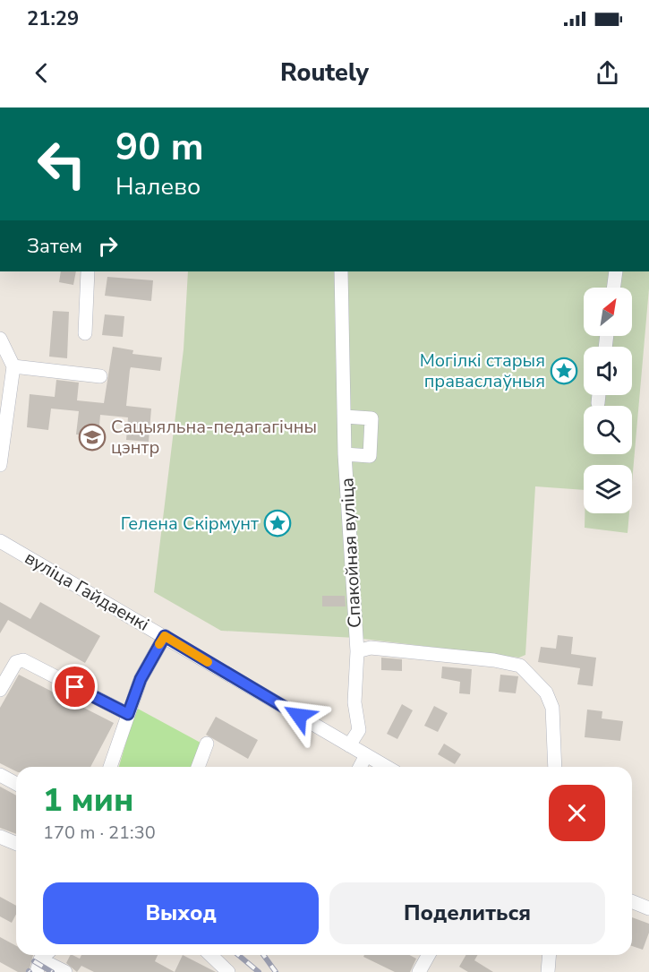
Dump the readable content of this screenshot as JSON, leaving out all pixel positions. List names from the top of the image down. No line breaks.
{"streets":{"street":["Спакойная вуліца","вуліца Гайдаенкі"]},"crossings":[["Спакойная вуліца","вуліца Гайдаенкі"]],"places":{"place":["Могілкі старыя праваслаўныя","Гелена Скірмунт"],"school or university":["Сацыяльна-педагагічны цэнтр"]},"north":"top right","page":{"status":"21:29","header":"Routely","turn":["90 m","Налево"],"then":"Затем","heading":["1 мин","170 m · 21:30"],"buttons":["Выход","Поделиться"]}}
